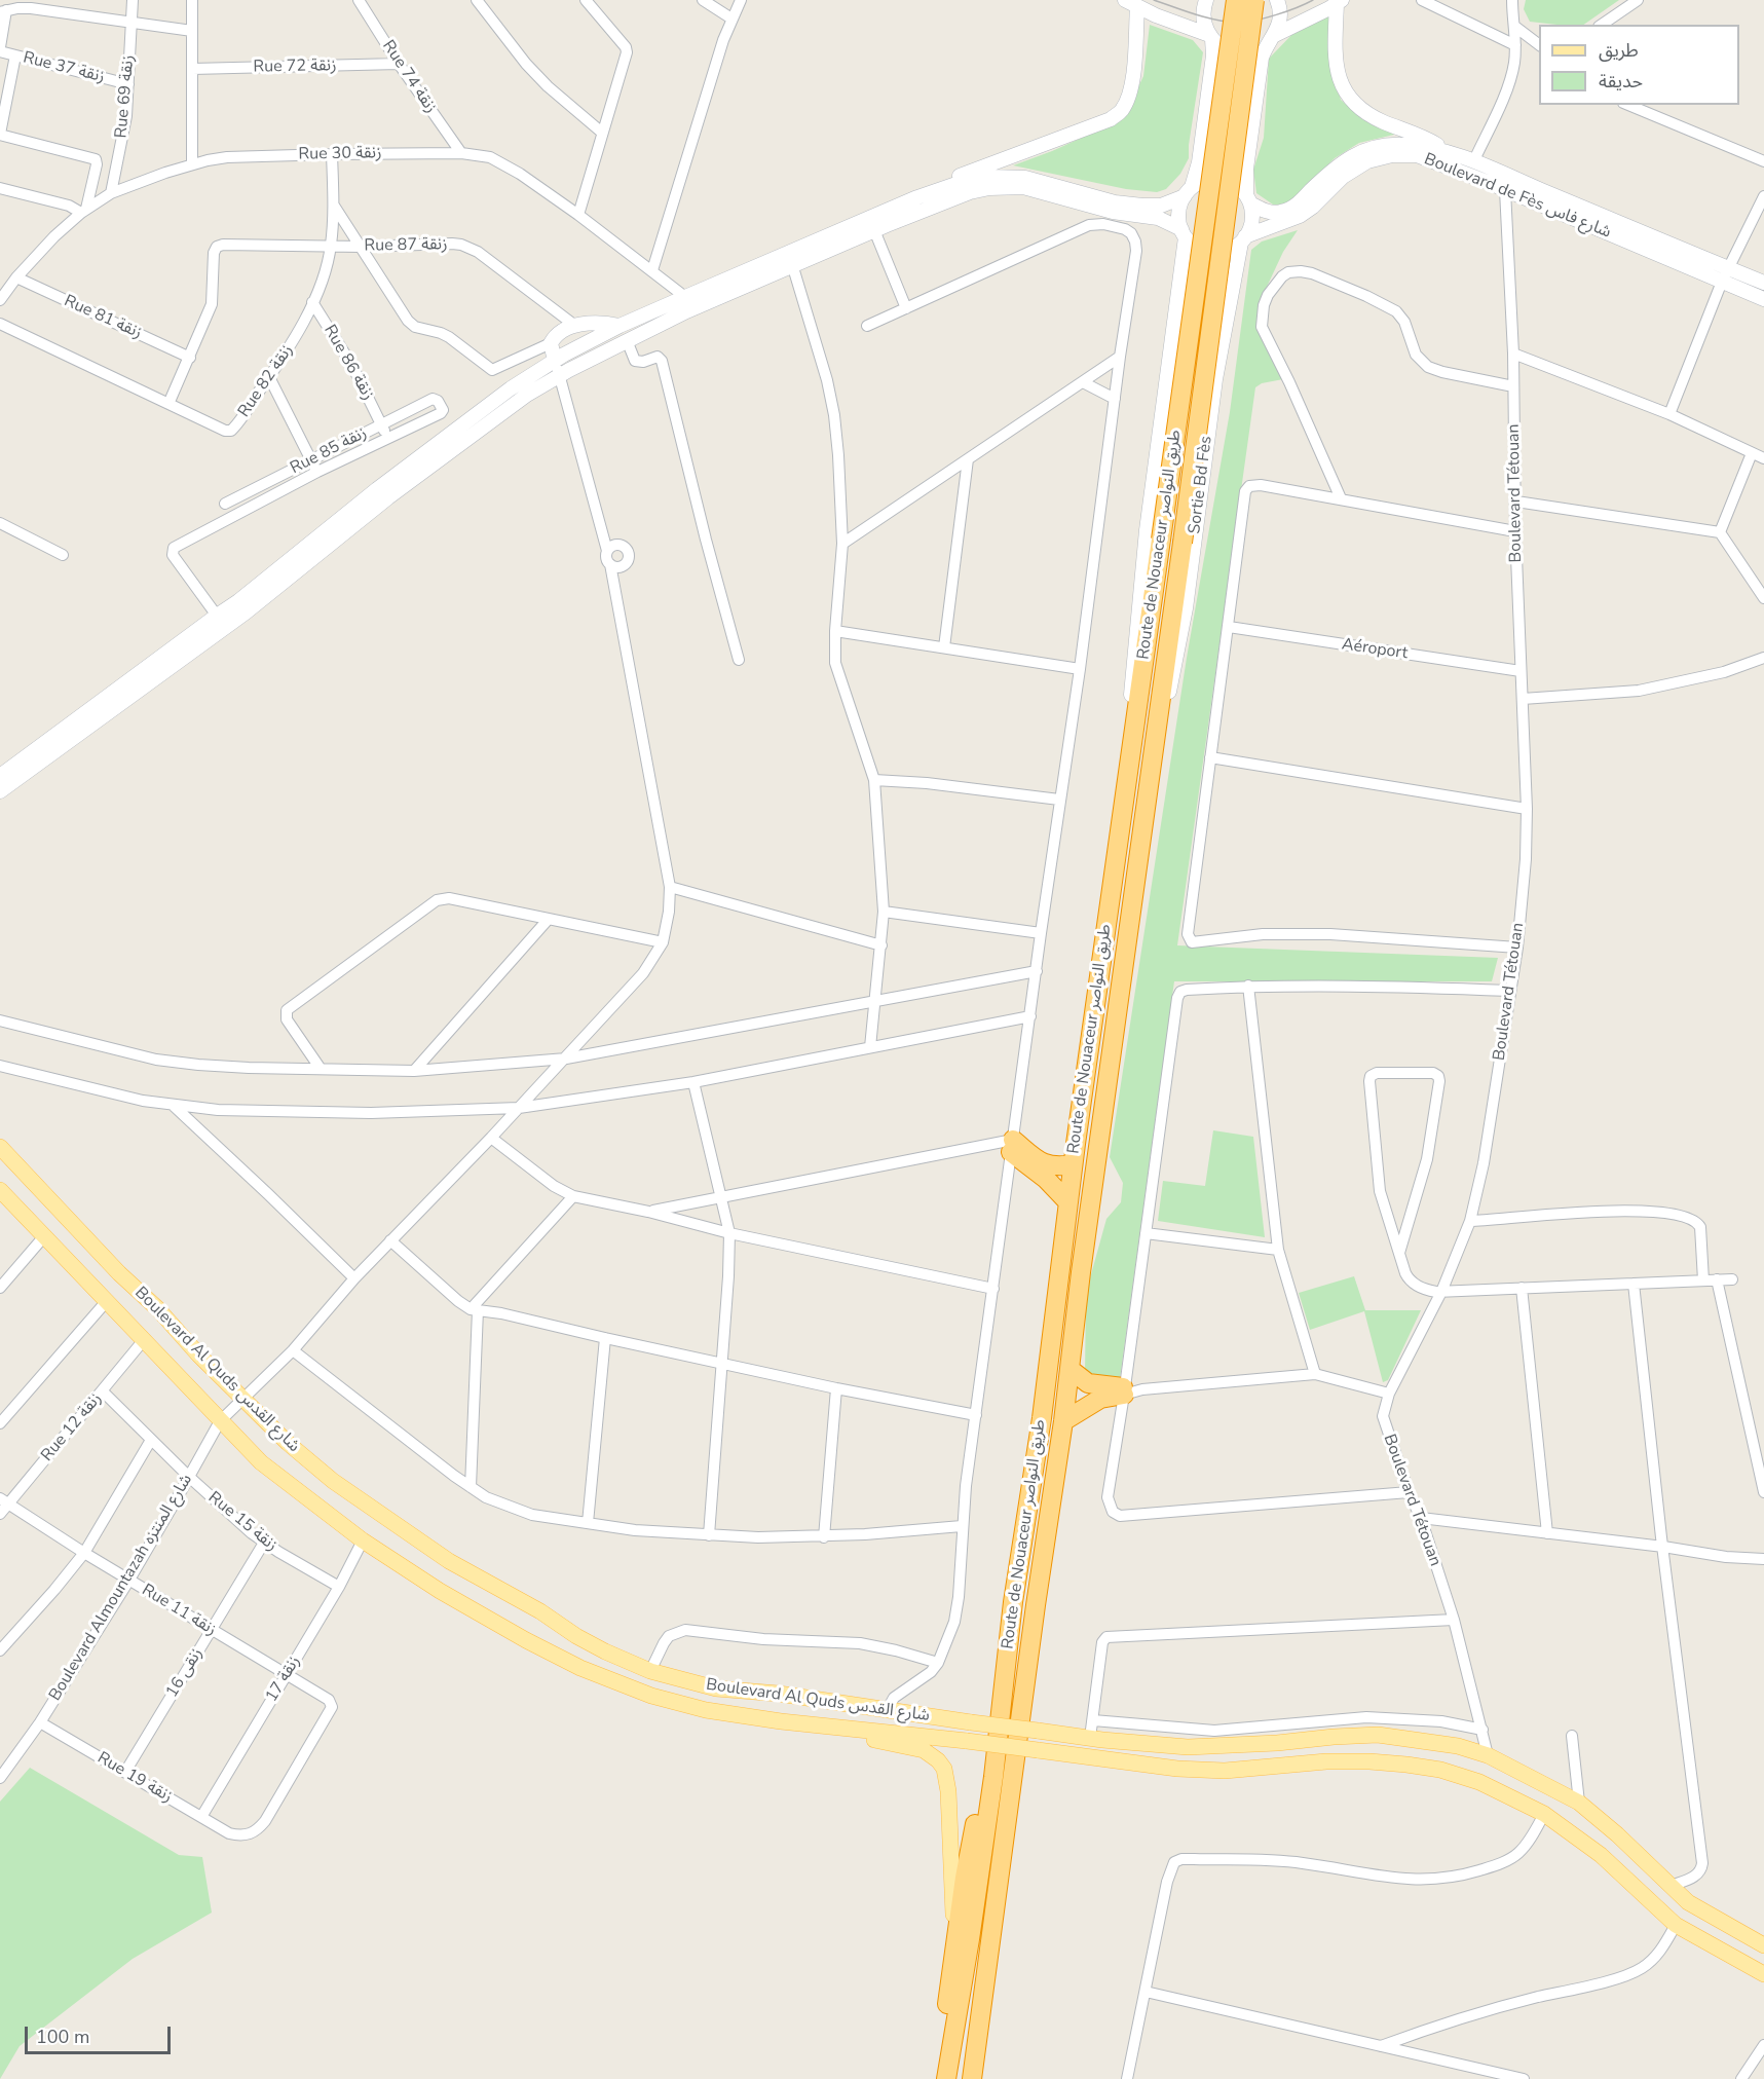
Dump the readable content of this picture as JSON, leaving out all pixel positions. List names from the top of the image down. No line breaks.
{"streets":{"highway":["Route de Nouaceur طريق النواصر"],"main road":["Boulevard de Fès شارع فاس","Sortie Bd Fès","Boulevard Al Quds شارع القدس"],"street":["Rue 72 زنقة","Rue 37 زنقة","Rue 74 زنقة","Rue 69 زنقة","Rue 30 زنقة","Rue 87 زنقة","Rue 81 زنقة","Rue 86 زنقة","Rue 82 زنقة","Rue 85 زنقة","Boulevard Tétouan","Aéroport","Rue 12 زنقة","Rue 15 زنقة","Boulevard Almountazah شارع المنتزه","Rue 11 زنقة","زنقى 16","زنقة 17","Rue 19 زنقة"]},"crossings":[["Rue 72 زنقة","Rue 74 زنقة"],["Rue 37 زنقة","Rue 69 زنقة"],["Rue 74 زنقة","Rue 30 زنقة"],["Rue 69 زنقة","Rue 30 زنقة"],["Rue 30 زنقة","Rue 81 زنقة"],["Rue 30 زنقة","Rue 82 زنقة"],["Boulevard de Fès شارع فاس","Sortie Bd Fès"],["Boulevard de Fès شارع فاس","Boulevard Tétouan"],["Rue 87 زنقة","Rue 81 زنقة"],["Rue 87 زنقة","Rue 82 زنقة"],["Rue 86 زنقة","Rue 82 زنقة"],["Rue 86 زنقة","Rue 85 زنقة"],["Sortie Bd Fès","Route de Nouaceur طريق النواصر"],["Boulevard Tétouan","Aéroport"],["Boulevard Tétouan","Boulevard Al Quds شارع القدس"],["Boulevard Al Quds شارع القدس","Rue 12 زنقة"],["Boulevard Al Quds شارع القدس","Boulevard Almountazah شارع المنتزه"],["Boulevard Al Quds شارع القدس","زنقة 17"],["Rue 12 زنقة","Rue 15 زنقة"],["Rue 12 زنقة","Rue 11 زنقة"],["Rue 15 زنقة","Boulevard Almountazah شارع المنتزه"],["Rue 15 زنقة","زنقى 16"],["Rue 15 زنقة","زنقة 17"],["Boulevard Almountazah شارع المنتزه","Rue 11 زنقة"],["Boulevard Almountazah شارع المنتزه","Rue 19 زنقة"],["Rue 11 زنقة","زنقى 16"],["Rue 11 زنقة","زنقة 17"],["Rue 11 زنقة","Rue 19 زنقة"],["زنقى 16","Rue 19 زنقة"],["زنقة 17","Rue 19 زنقة"]],"legend":["طريق","حديقة"],"scale_bar":"100 m"}
